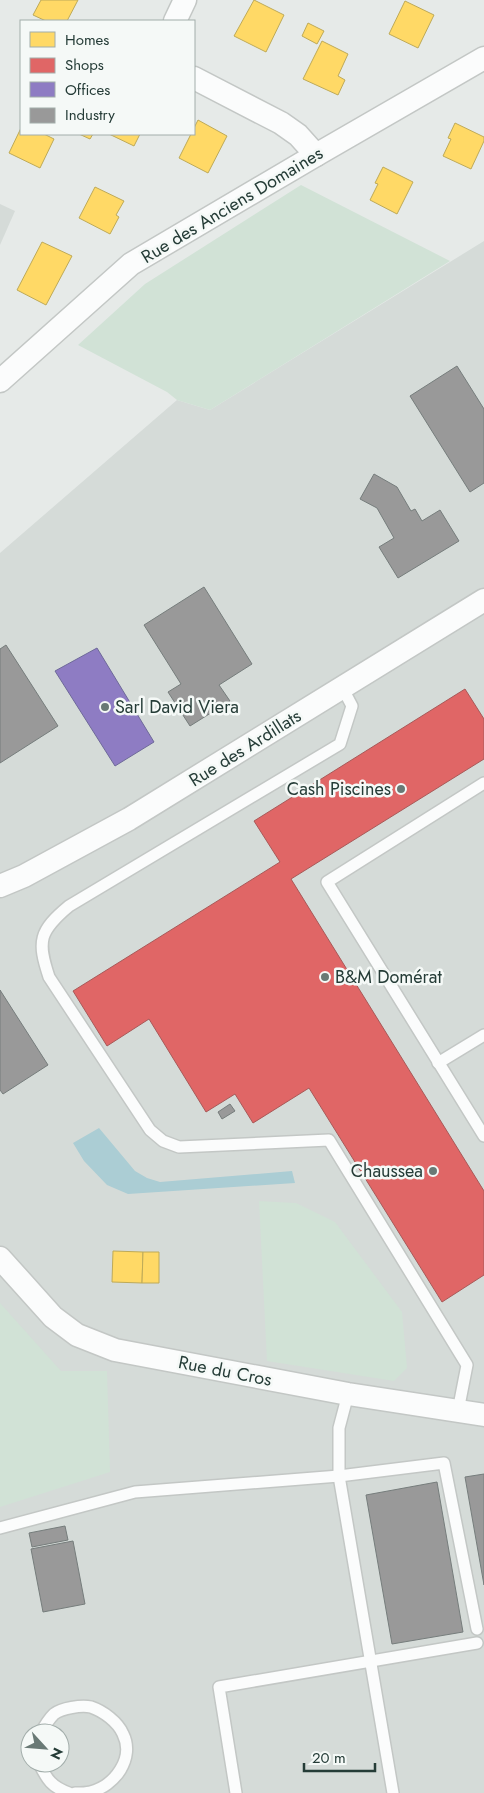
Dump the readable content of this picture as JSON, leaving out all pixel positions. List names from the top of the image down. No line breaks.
{"streets":{"street":["Rue des Anciens Domaines","Rue des Ardillats","Rue du Cros"]},"places":["Sarl David Viera","Cash Piscines","B&M Domérat","Chaussea"],"legend":["Homes","Shops","Offices","Industry"],"scale_bar":"20 m","north":"bottom right"}
